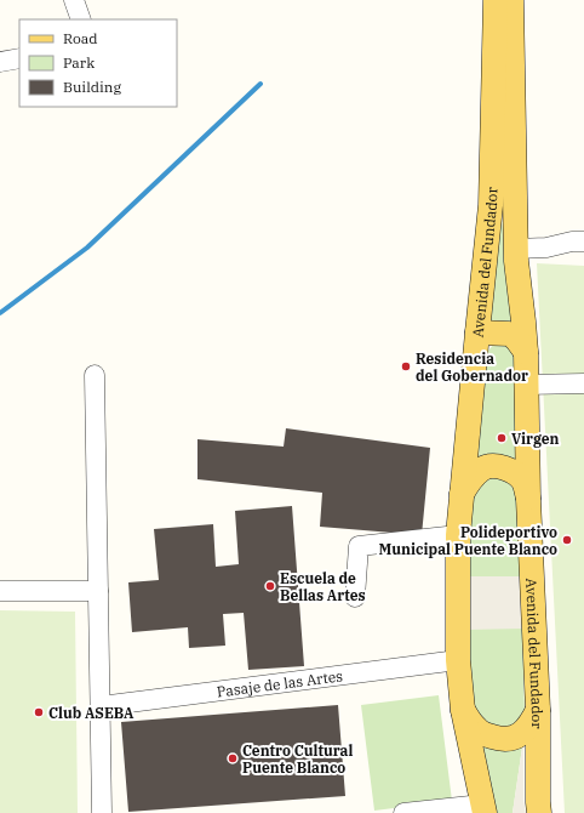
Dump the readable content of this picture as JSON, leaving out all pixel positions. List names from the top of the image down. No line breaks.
{"streets":{"main road":["Avenida del Fundador"],"street":["Pasaje de las Artes"]},"crossings":[["Avenida del Fundador","Pasaje de las Artes"]],"places":["Residencia del Gobernador","Virgen","Polideportivo Municipal Puente Blanco","Escuela de Bellas Artes","Club ASEBA","Centro Cultural Puente Blanco"],"legend":["Road","Park","Building"]}
